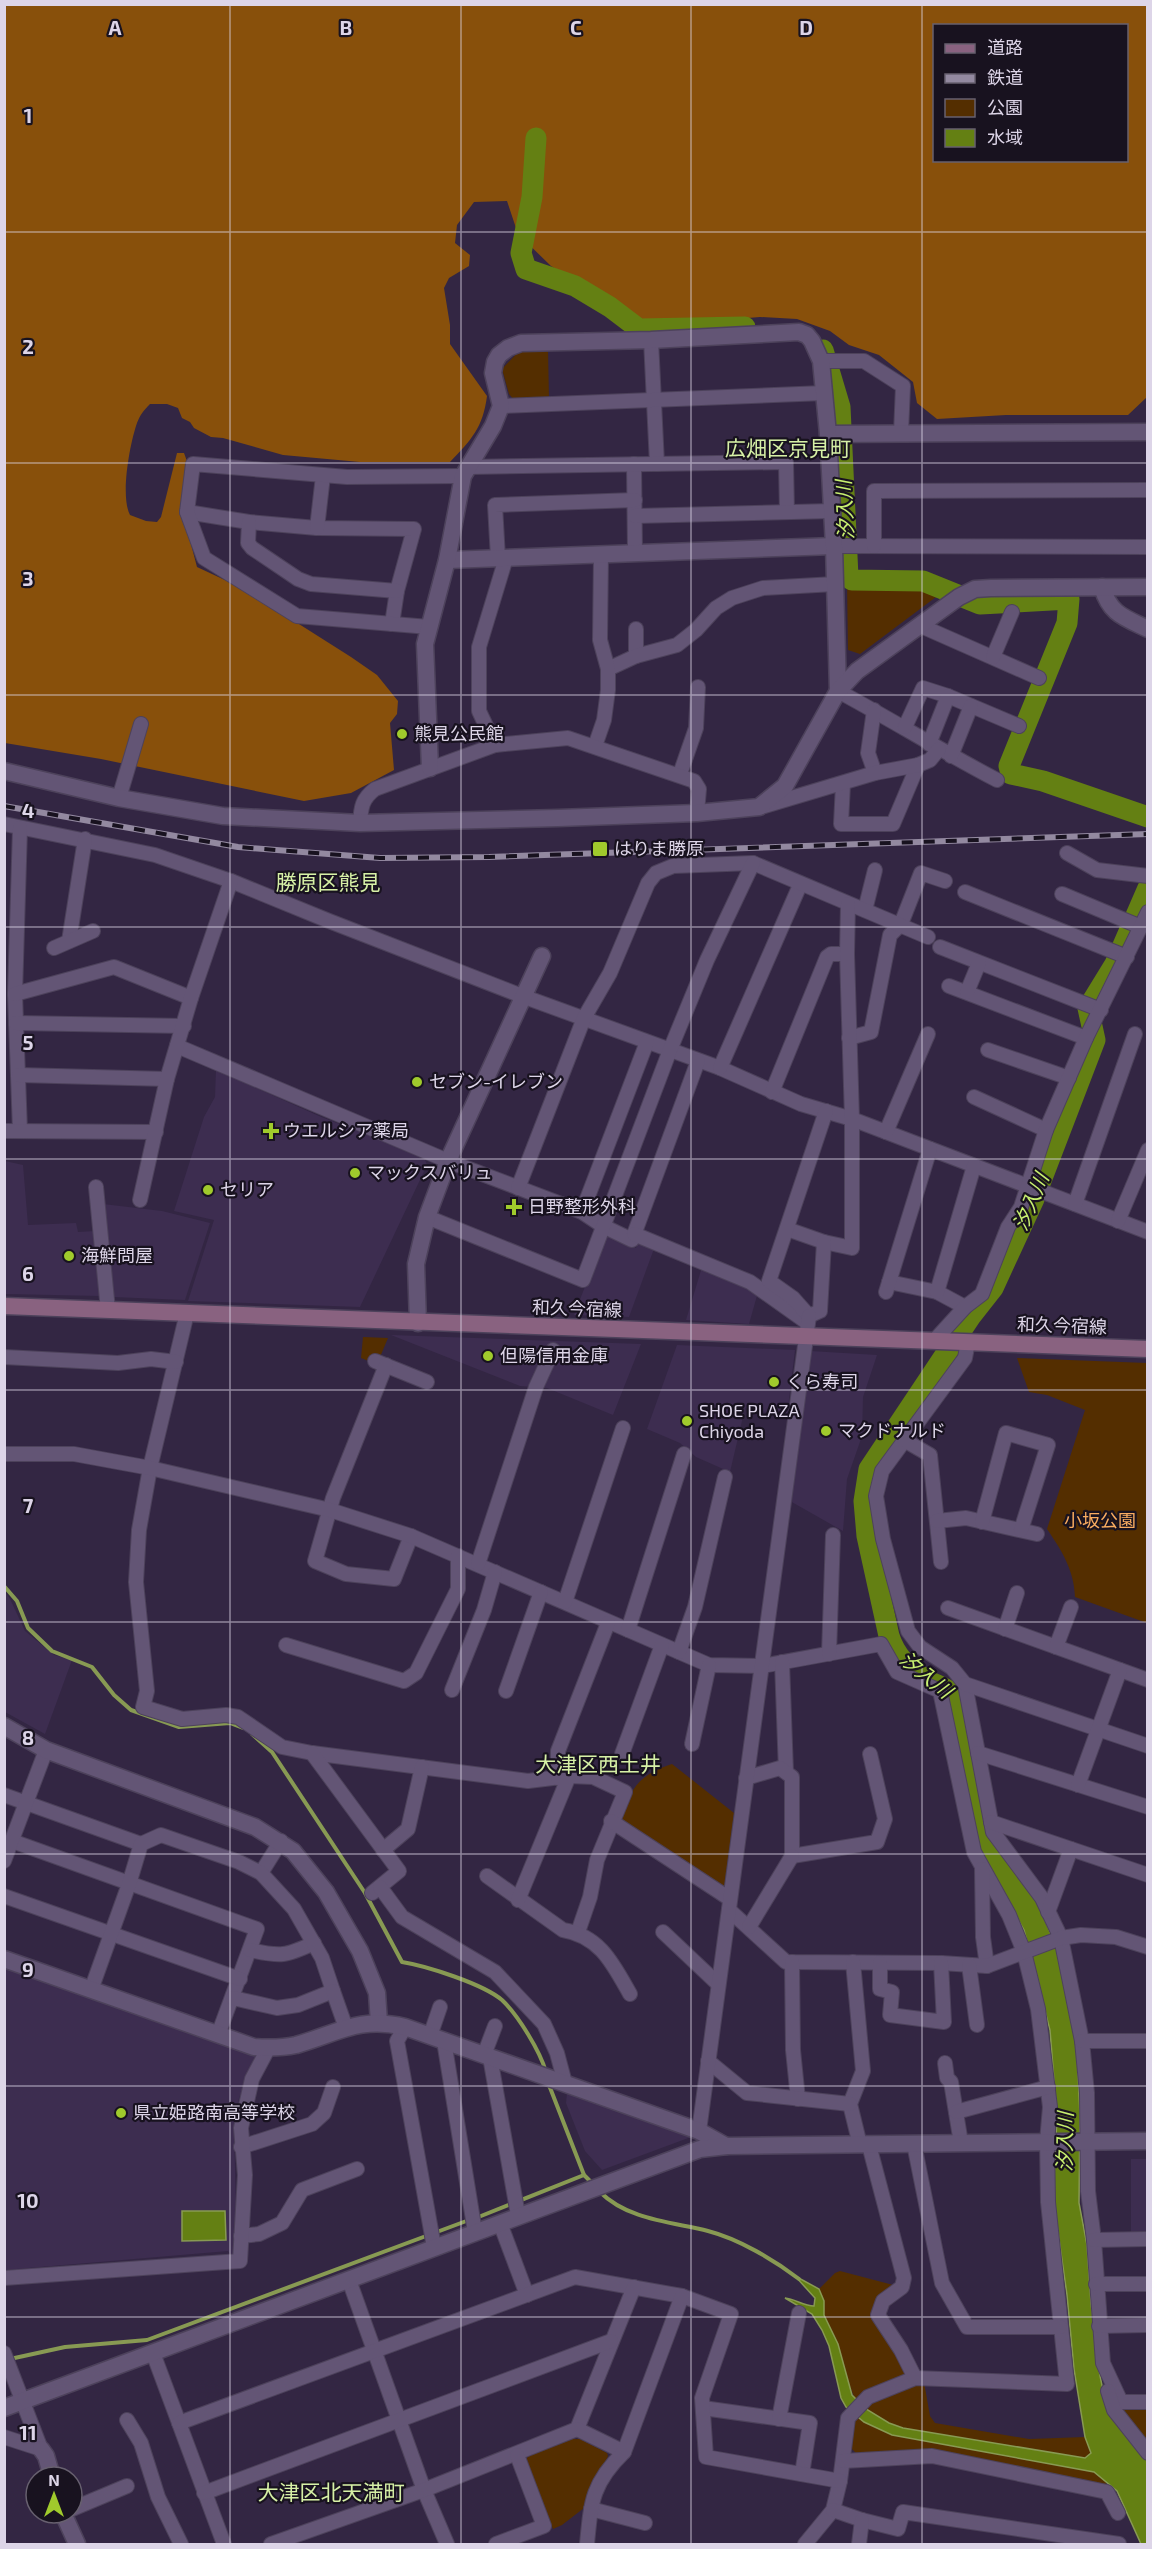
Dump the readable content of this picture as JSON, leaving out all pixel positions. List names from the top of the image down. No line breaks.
{"streets":{"main road":["和久今宿線"]},"districts":["広畑区京見町","勝原区熊見","大津区西土井","大津区北天満町"],"water":["汐入川"],"parks":["小坂公園"],"places":{"other":["熊見公民館","セブン-イレブン","マックスバリュ","セリア","海鮮問屋","但陽信用金庫","くら寿司","SHOE PLAZA Chiyoda","マクドナルド","県立姫路南高等学校"],"transit":["はりま勝原"],"health":["ウエルシア薬局","日野整形外科"]},"legend":["道路","鉄道","公園","水域"],"north":"top","grid":{"columns":["A","B","C","D"],"rows":["1","2","3","4","5","6","7","8","9","10","11"]}}
